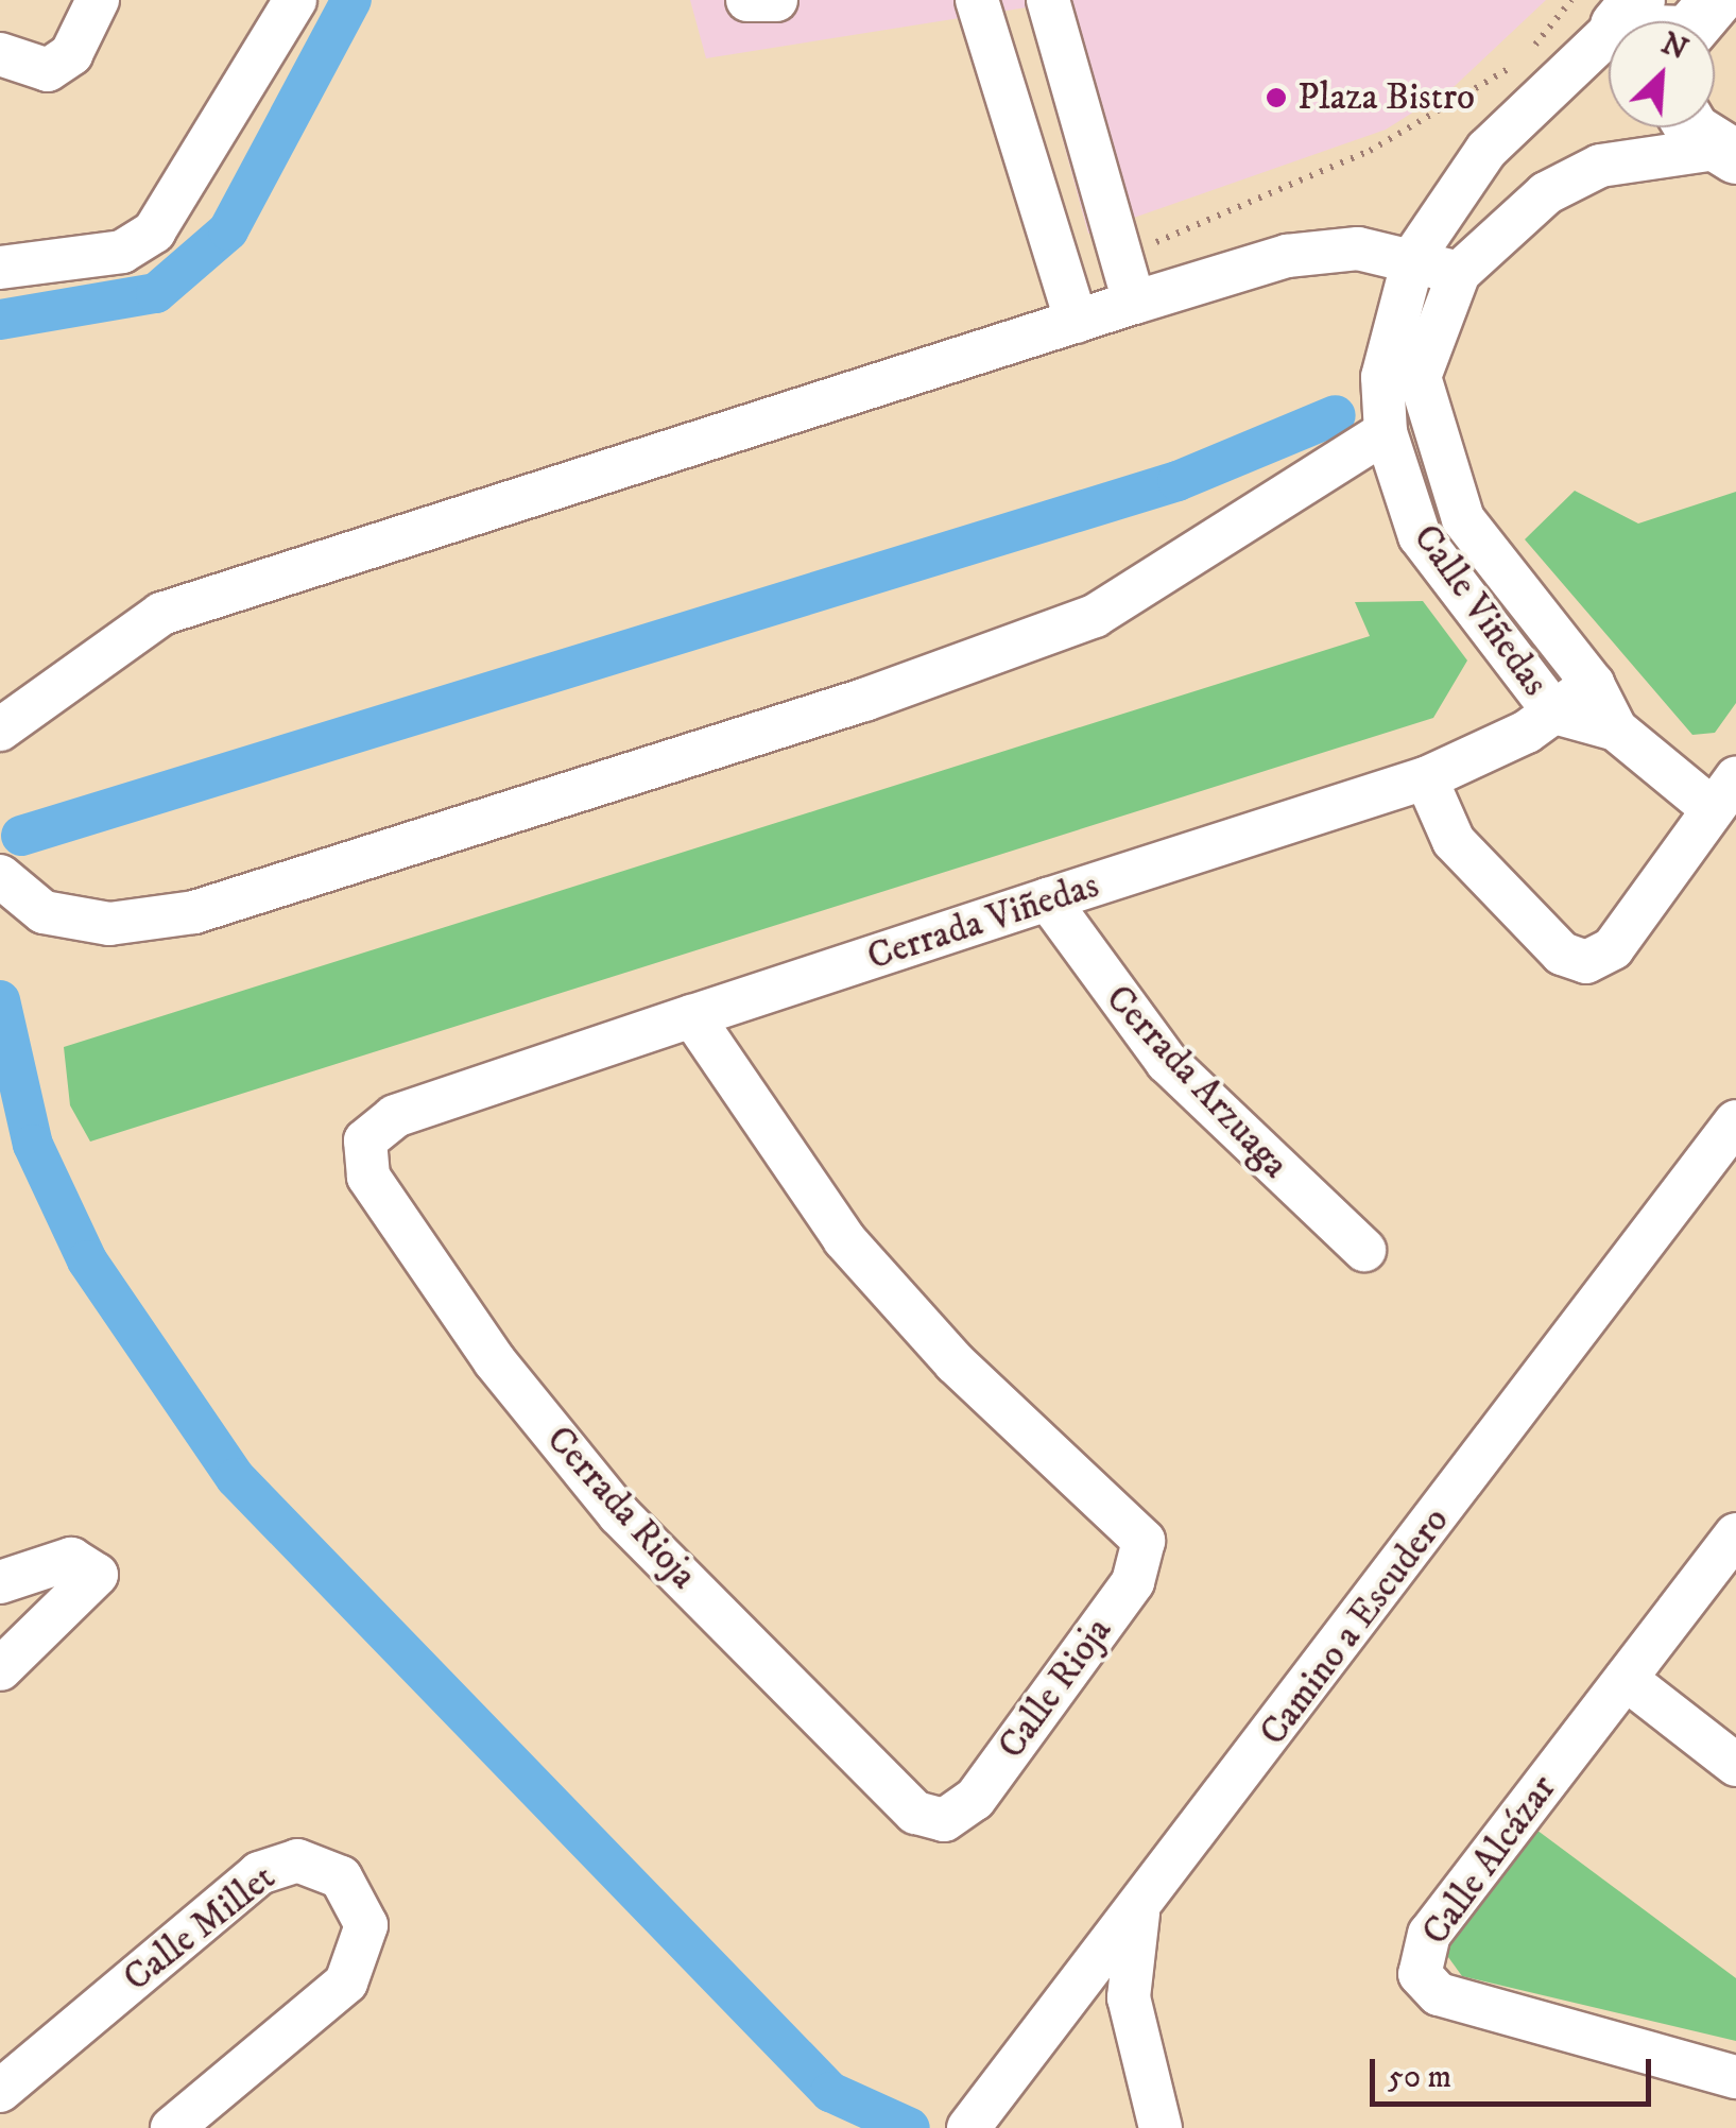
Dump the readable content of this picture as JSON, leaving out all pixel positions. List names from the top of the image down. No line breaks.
{"streets":{"street":["Calle Viñedas","Cerrada Viñedas","Cerrada Arzuaga","Cerrada Rioja","Camino a Escudero","Calle Rioja","Calle Alcázar","Calle Millet"]},"crossings":[["Calle Viñedas","Cerrada Viñedas"],["Cerrada Viñedas","Cerrada Arzuaga"],["Cerrada Viñedas","Cerrada Rioja"],["Cerrada Viñedas","Calle Rioja"],["Cerrada Rioja","Calle Rioja"]],"places":["Plaza Bistro"],"scale_bar":"50 m","north":"top right"}
